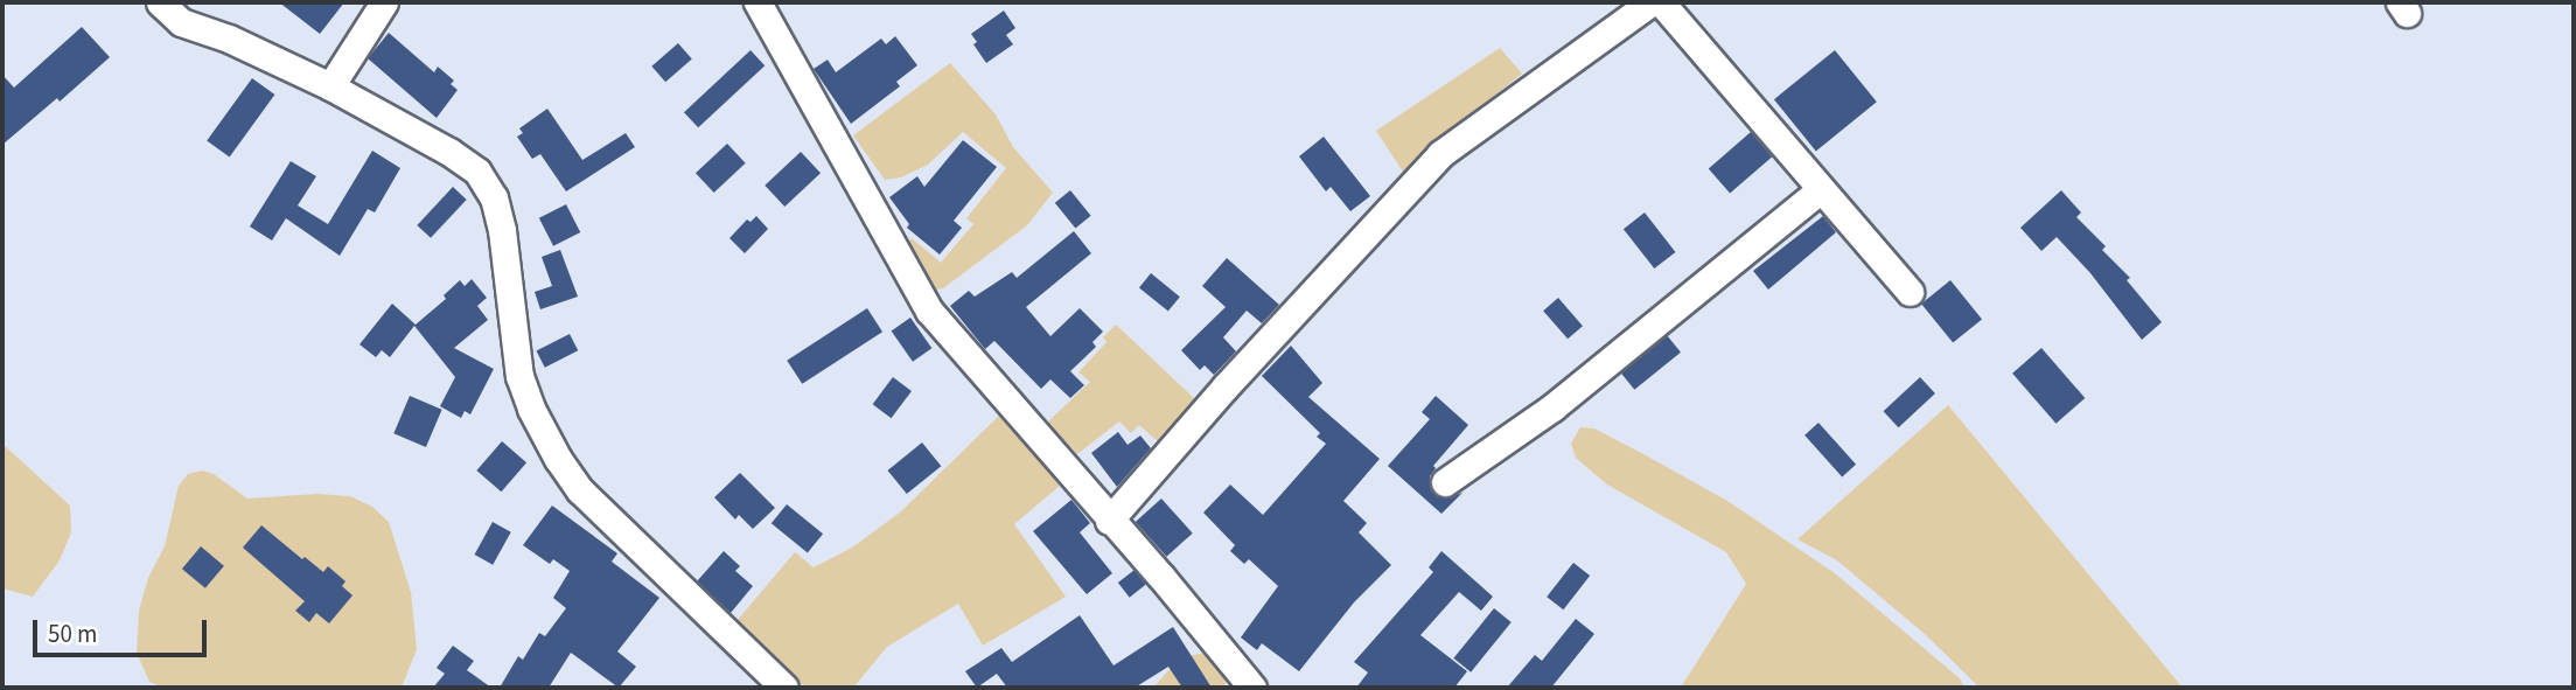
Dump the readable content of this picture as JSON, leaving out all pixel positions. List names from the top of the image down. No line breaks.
{"scale_bar":"50 m"}
